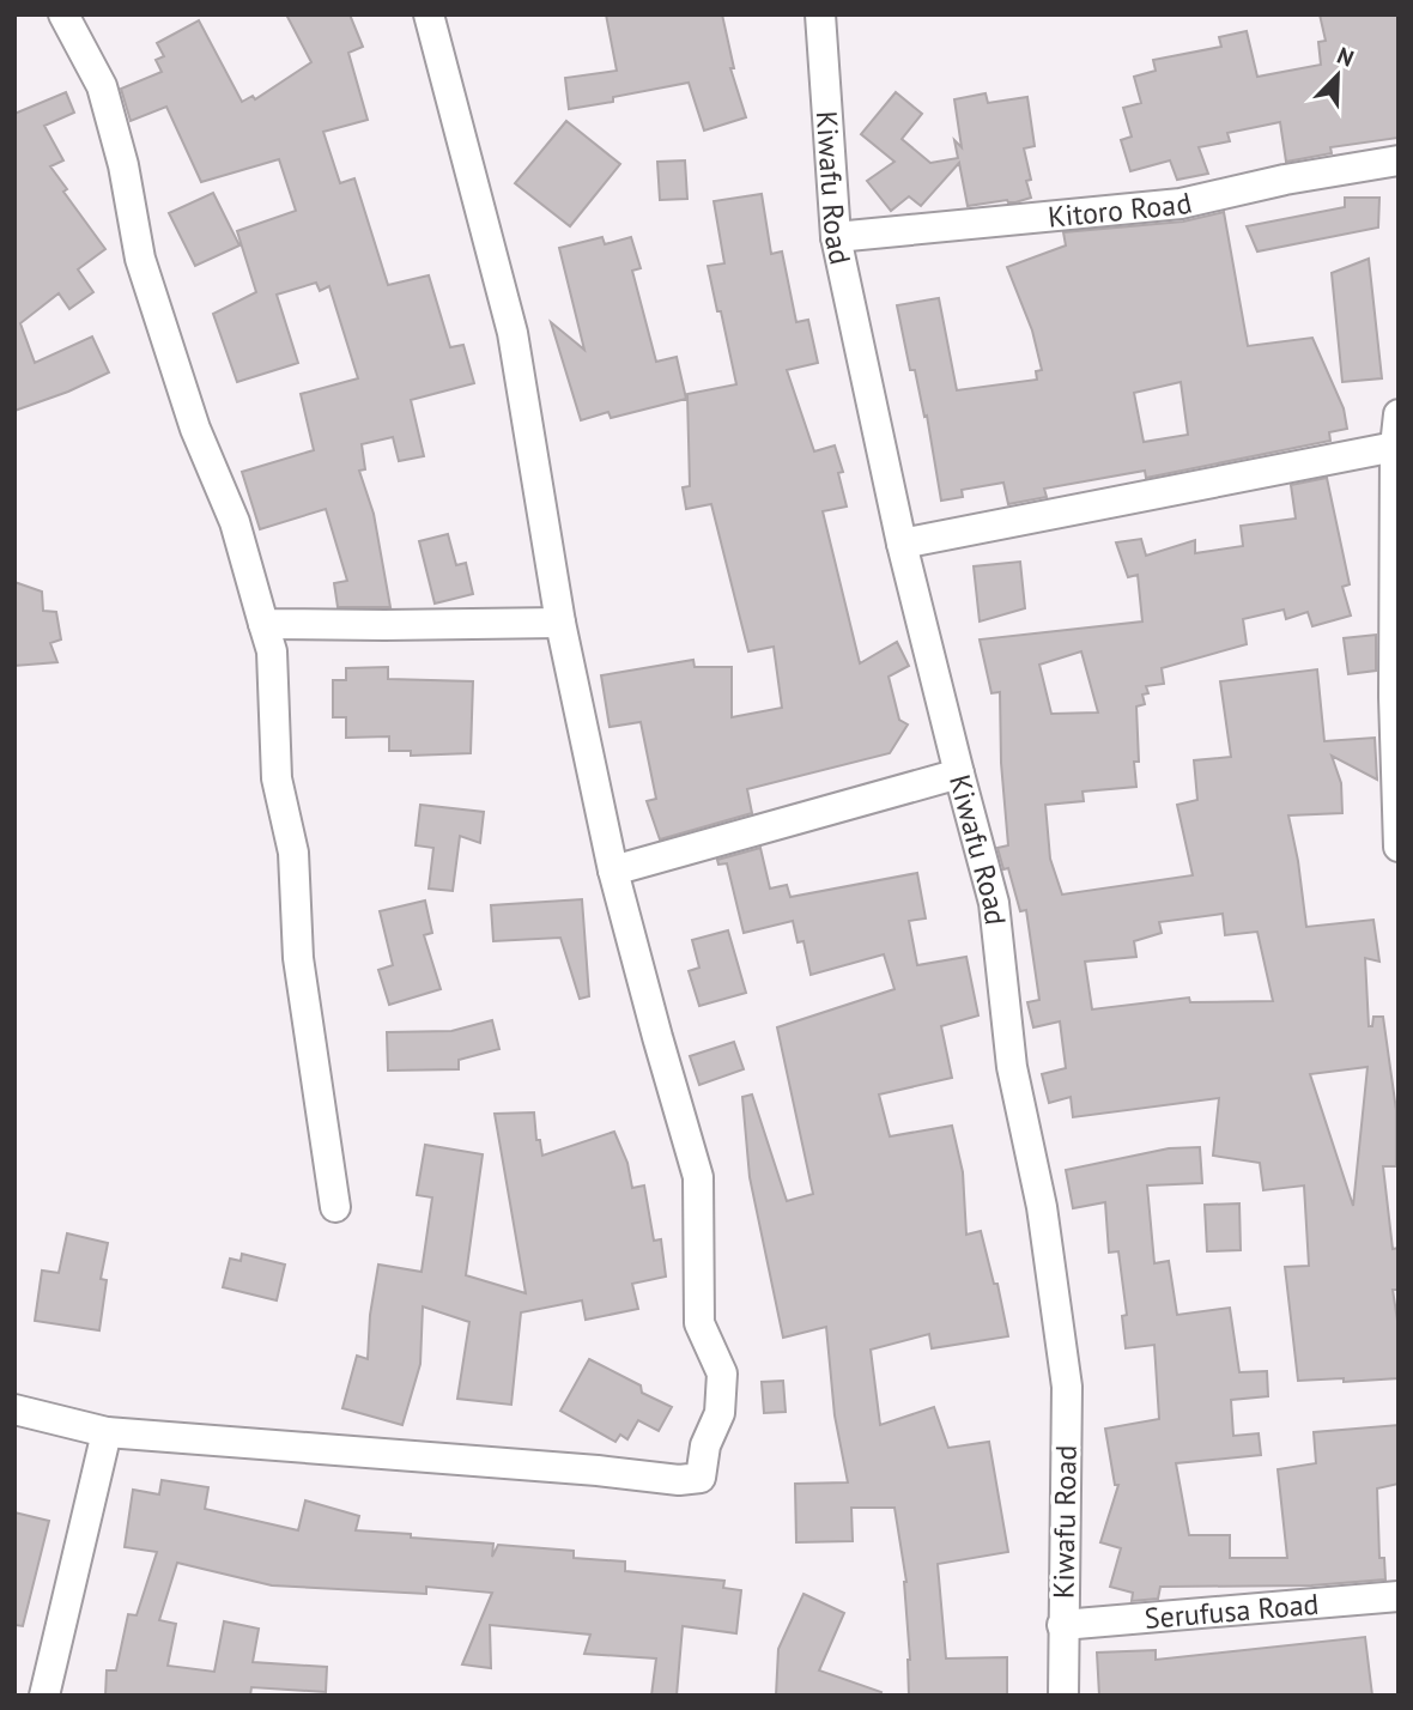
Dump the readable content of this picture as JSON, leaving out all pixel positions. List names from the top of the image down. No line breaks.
{"streets":{"street":["Kiwafu Road","Kitoro Road","Serufusa Road"]},"crossings":[["Kiwafu Road","Kitoro Road"],["Kiwafu Road","Serufusa Road"]],"north":"top right"}
